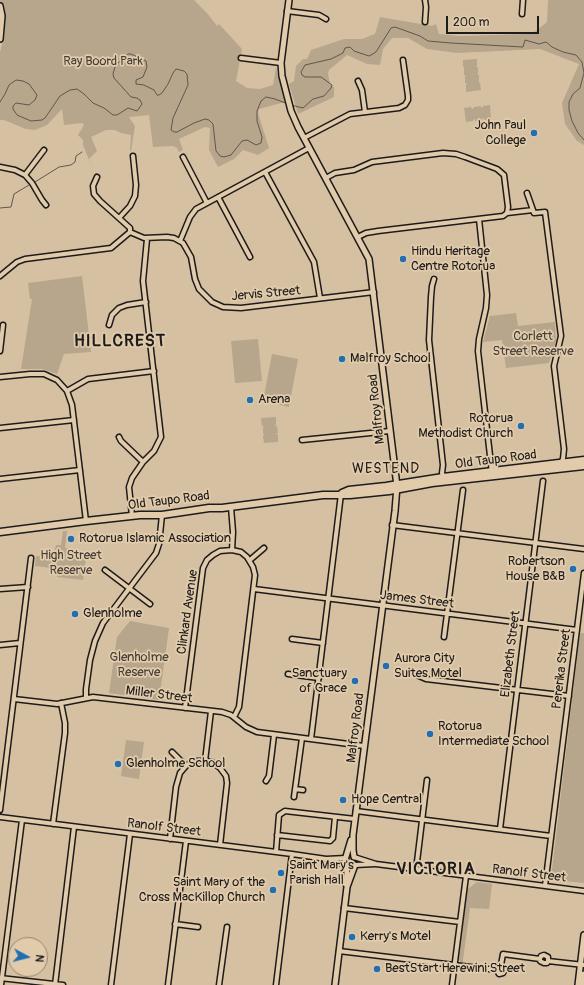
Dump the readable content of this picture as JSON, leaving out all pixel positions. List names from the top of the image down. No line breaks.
{"streets":{"highway":["Old Taupo Road"],"main road":["Malfroy Road"],"street":["Jervis Street","James Street","Clinkard Avenue","Elizabeth Street","Pererika Street","Miller Street","Ranolf Street"]},"crossings":[["Jervis Street","Malfroy Road"],["Malfroy Road","Old Taupo Road"],["Malfroy Road","James Street"],["Malfroy Road","Miller Street"],["Malfroy Road","Ranolf Street"],["James Street","Elizabeth Street"],["James Street","Pererika Street"],["Clinkard Avenue","Miller Street"],["Pererika Street","Ranolf Street"]],"districts":["HILLCREST","WESTEND","VICTORIA"],"parks":["Ray Boord Park","Corlett Street Reserve","High Street Reserve","Glenholme Reserve"],"places":["John Paul College","Hindu Heritage Centre Rotorua","Malfroy School","Arena","Rotorua Methodist Church","Rotorua Islamic Association","Robertson House B&B","Glenholme","Aurora City Suites Motel","Sanctuary of Grace","Rotorua Intermediate School","Glenholme School","Hope Central","Saint Mary's Parish Hall","Saint Mary of the Cross MacKillop Church","Kerry's Motel","BestStart Herewini Street"],"scale_bar":"200 m","north":"right"}
